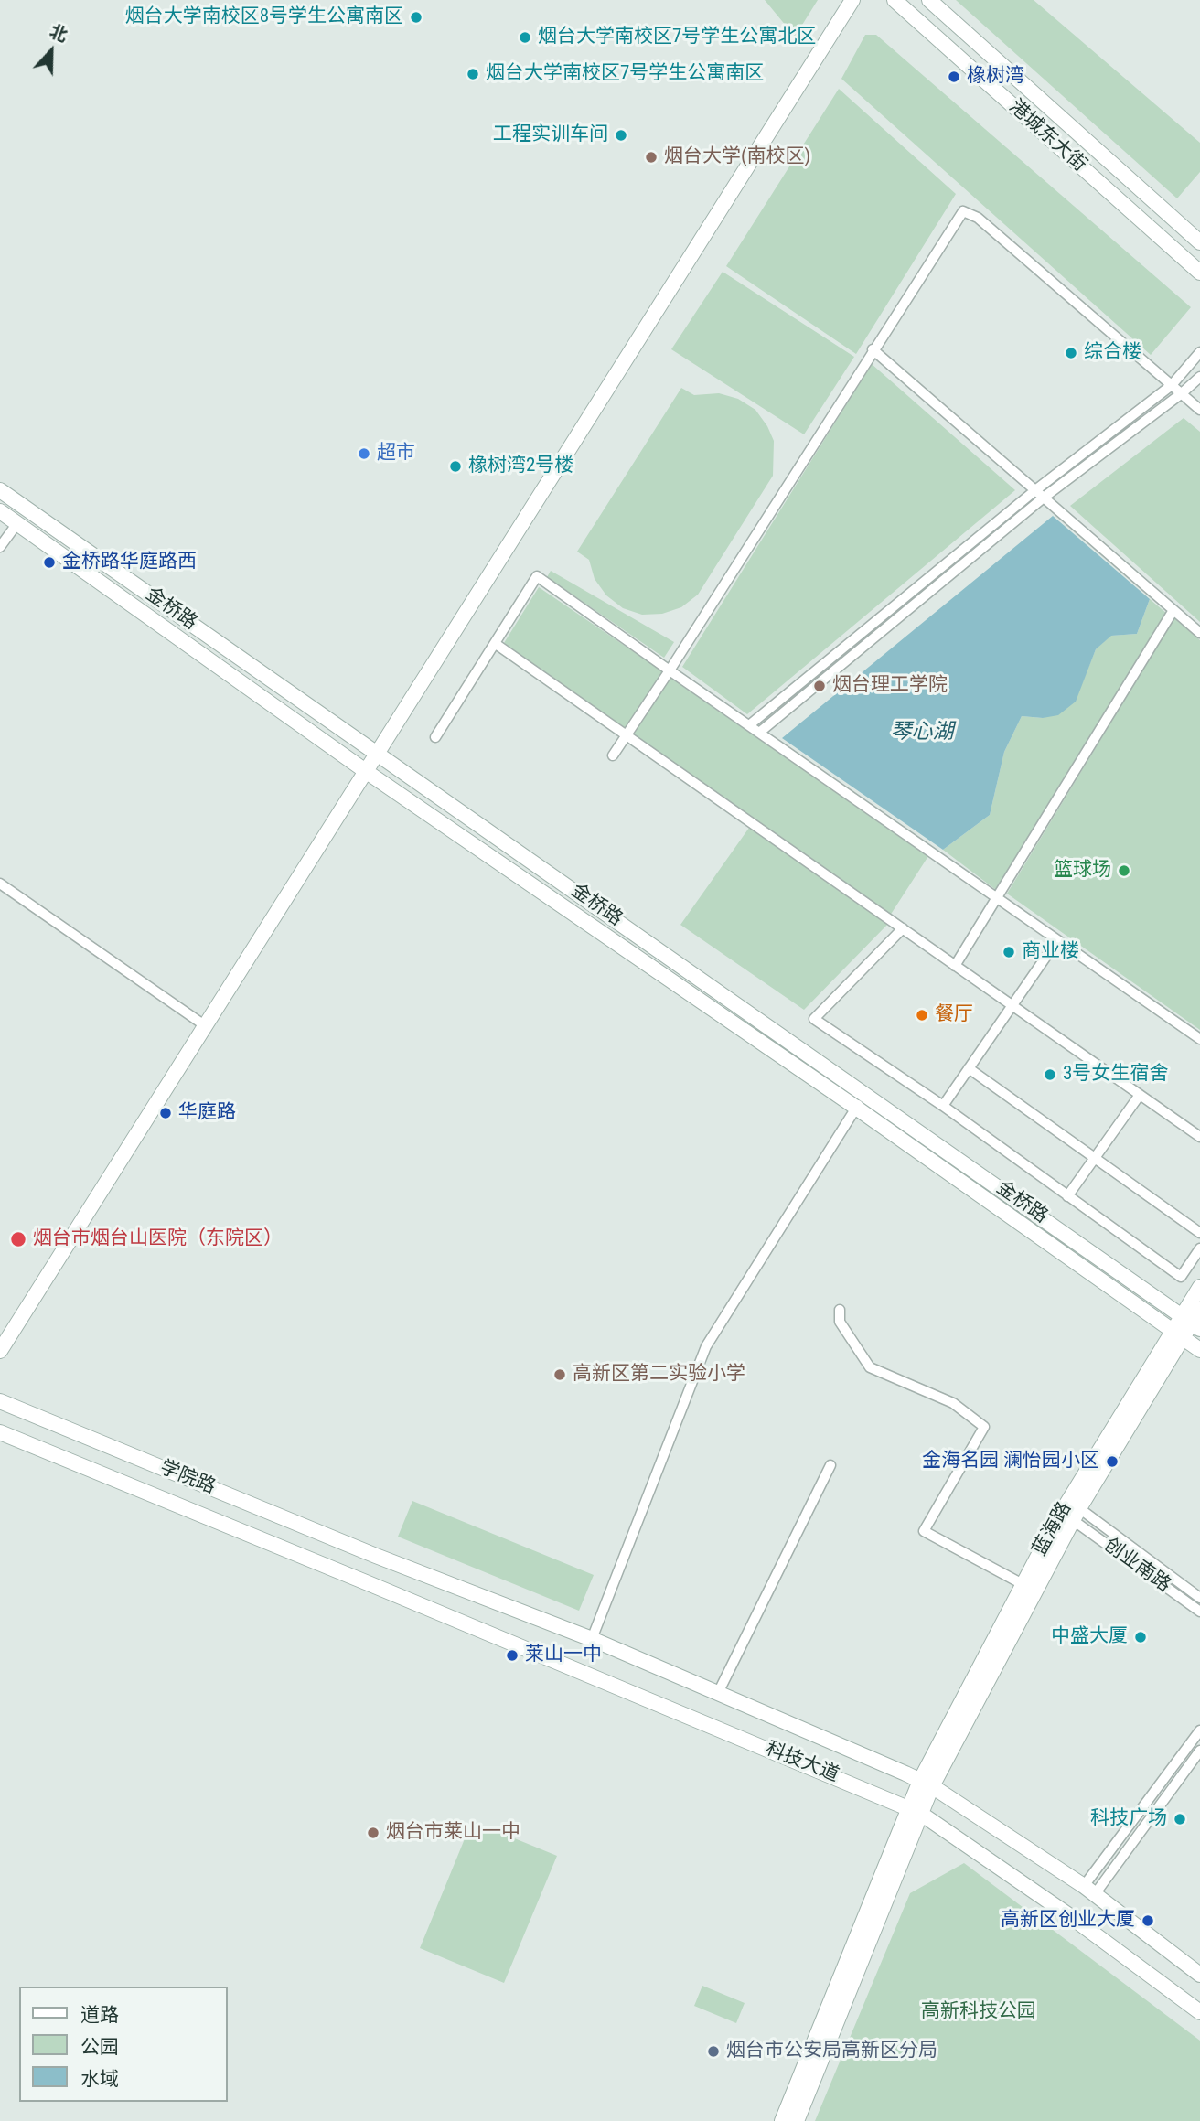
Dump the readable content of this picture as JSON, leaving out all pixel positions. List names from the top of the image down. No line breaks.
{"streets":{"street":["港城东大街","金桥路","学院路","蓝海路","创业南路","科技大道"]},"crossings":[["金桥路","蓝海路"],["学院路","科技大道"],["蓝海路","创业南路"],["蓝海路","科技大道"]],"water":["琴心湖"],"parks":["高新科技公园"],"places":["烟台大学南校区8号学生公寓南区","烟台大学南校区7号学生公寓北区","烟台大学南校区7号学生公寓南区","橡树湾","工程实训车间","烟台大学(南校区)","综合楼","超市","橡树湾2号楼","金桥路华庭路西","烟台理工学院","篮球场","商业楼","餐厅","3号女生宿舍","华庭路","烟台市烟台山医院（东院区）","高新区第二实验小学","金海名园 澜怡园小区","中盛大厦","莱山一中","科技广场","烟台市莱山一中","高新区创业大厦","烟台市公安局高新区分局"],"legend":["道路","公园","水域"],"north":"top"}
